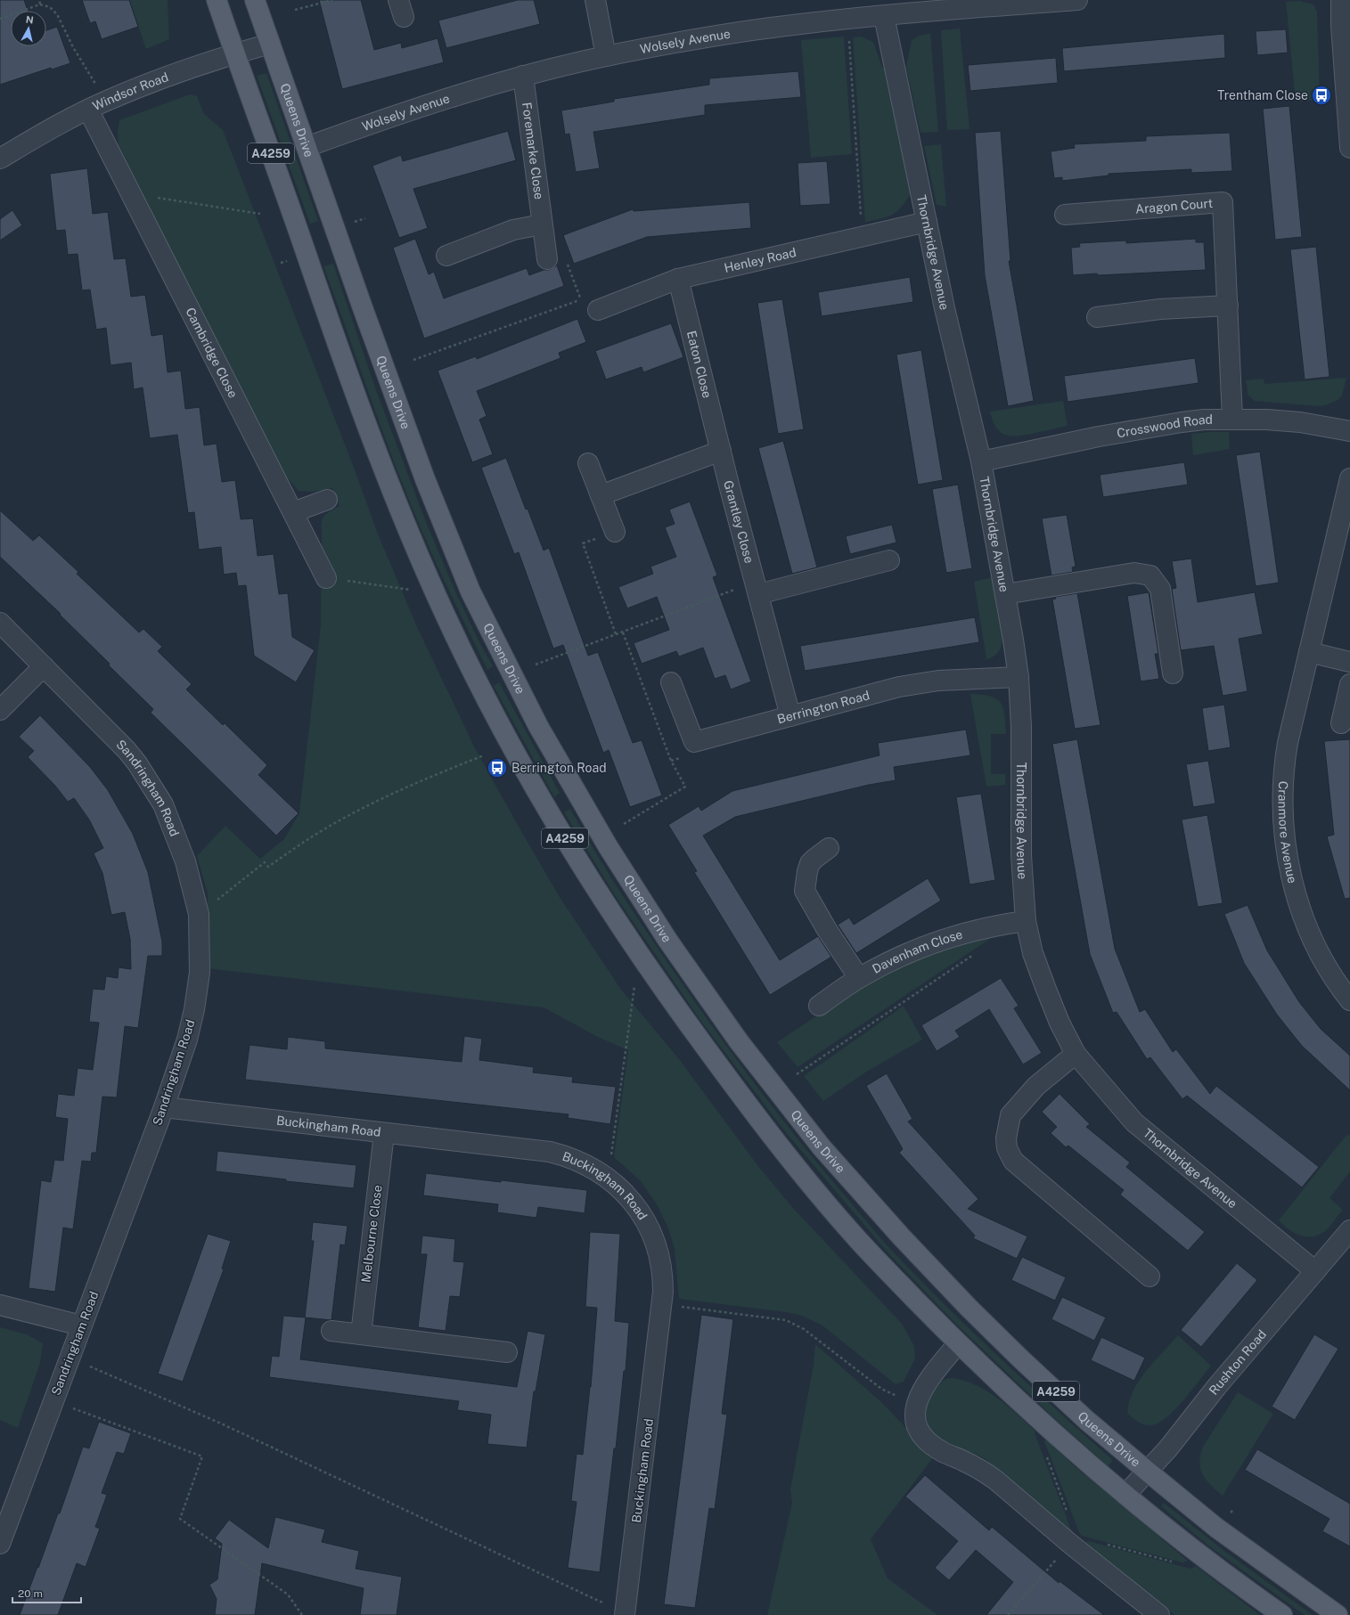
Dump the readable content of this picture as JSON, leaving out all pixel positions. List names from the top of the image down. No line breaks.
{"streets":{"main road":["Queens Drive","A4259"],"street":["Wolsely Avenue","Windsor Road","Foremarke Close","Aragon Court","Thornbridge Avenue","Henley Road","Cambridge Close","Eaton Close","Crosswood Road","Grantley Close","Berrington Road","Sandringham Road","Cranmore Avenue","Davenham Close","Buckingham Road","Melbourne Close","Rushton Road"]},"crossings":[["Wolsely Avenue","Queens Drive"],["Wolsely Avenue","Foremarke Close"],["Wolsely Avenue","Thornbridge Avenue"],["Windsor Road","Queens Drive"],["Windsor Road","A4259"],["Windsor Road","Cambridge Close"],["Queens Drive","Rushton Road"],["A4259","Rushton Road"],["Aragon Court","Crosswood Road"],["Thornbridge Avenue","Henley Road"],["Thornbridge Avenue","Crosswood Road"],["Thornbridge Avenue","Berrington Road"],["Thornbridge Avenue","Davenham Close"],["Thornbridge Avenue","Rushton Road"],["Henley Road","Eaton Close"],["Eaton Close","Grantley Close"],["Grantley Close","Berrington Road"],["Sandringham Road","Buckingham Road"],["Buckingham Road","Melbourne Close"]],"places":{"bus stop":["Trentham Close","Berrington Road"]},"scale_bar":"20 m","north":"top"}
